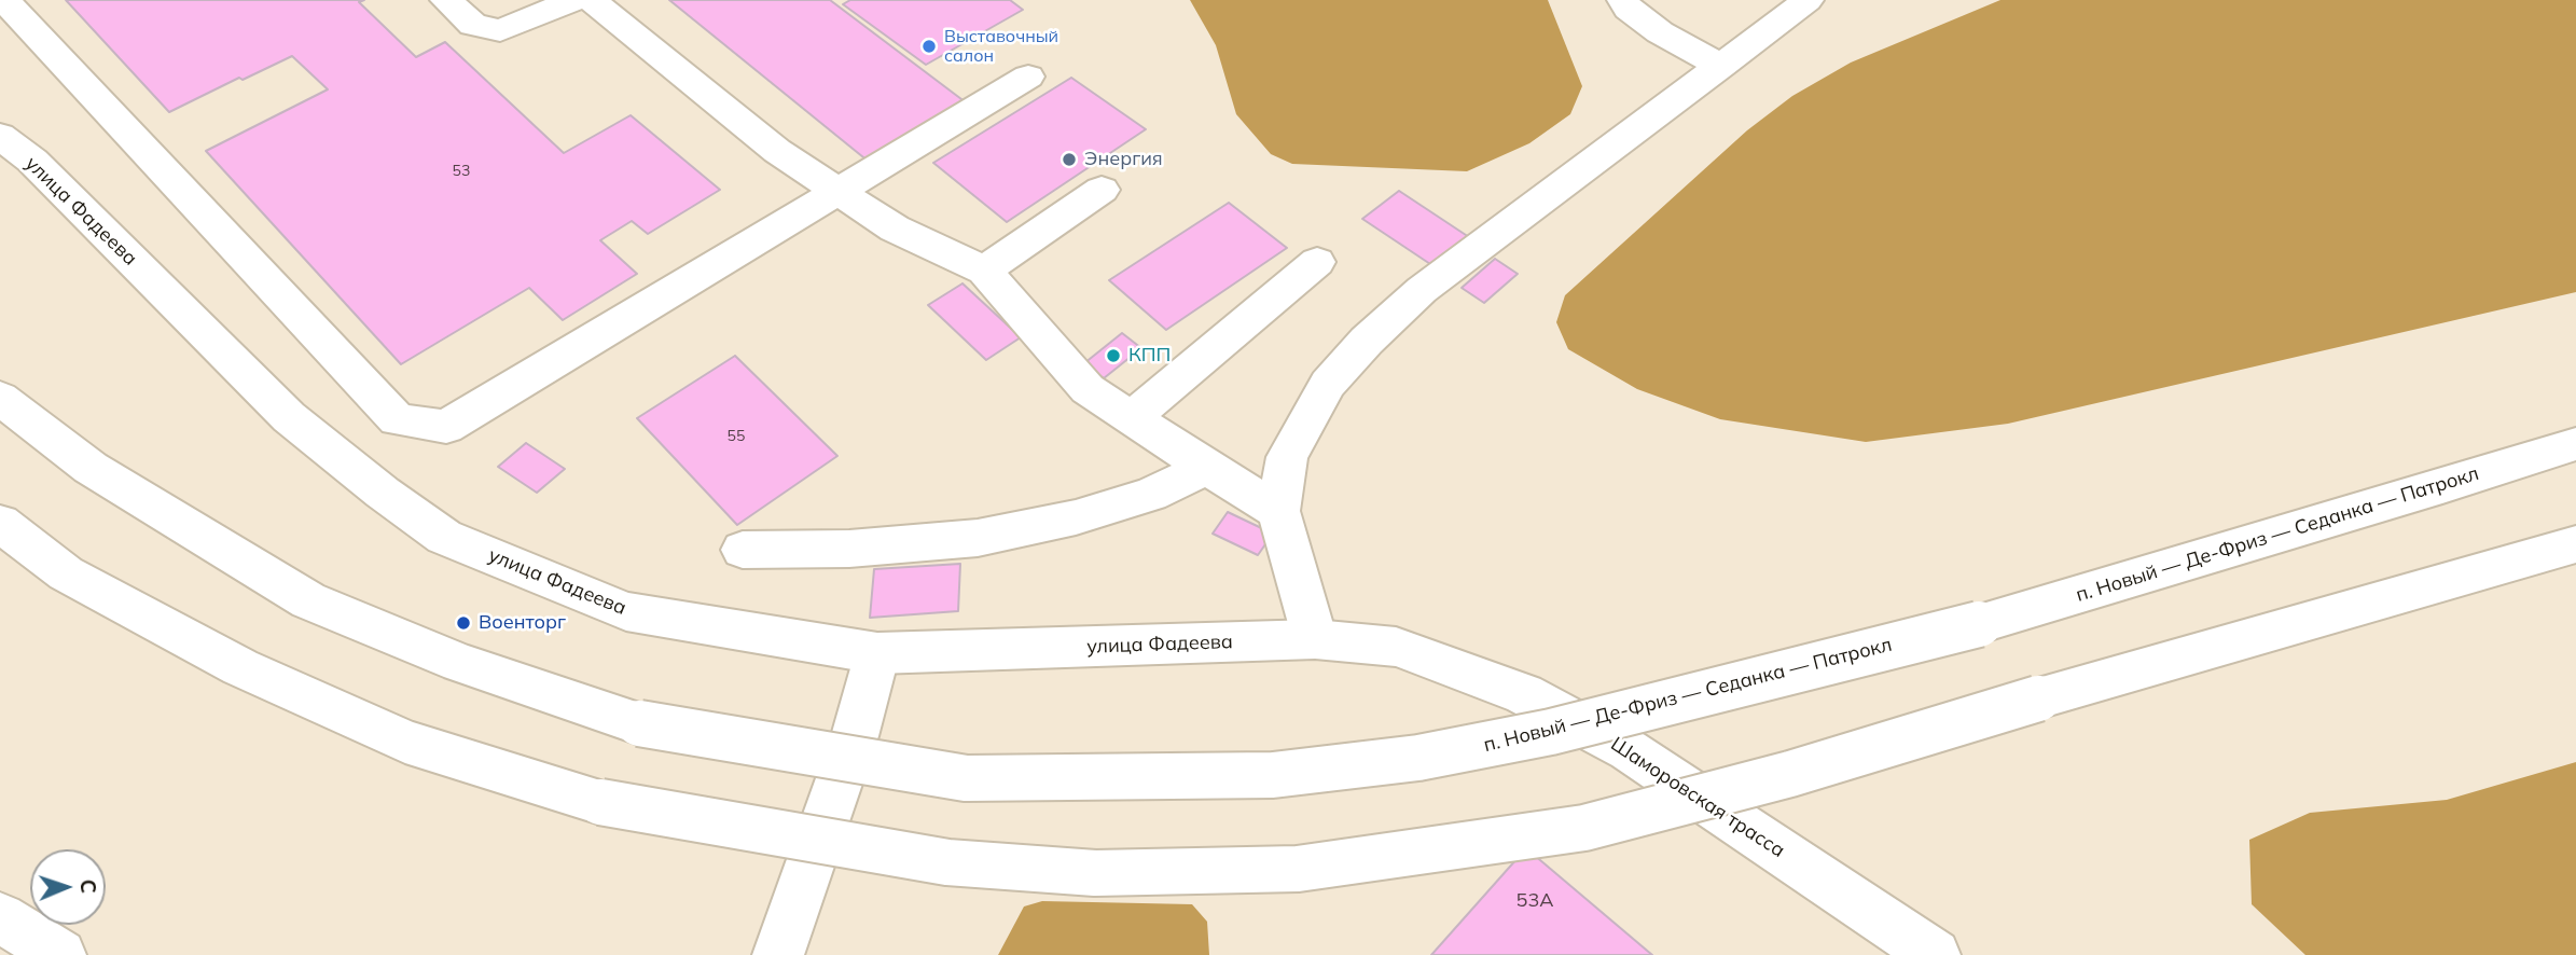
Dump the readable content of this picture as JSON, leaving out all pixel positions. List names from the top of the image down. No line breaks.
{"streets":{"main road":["улица Фадеева","п. Новый — Де-Фриз — Седанка — Патрокл","Шаморовская трасса"]},"crossings":[["улица Фадеева","Шаморовская трасса"]],"places":["Выставочный салон","Энергия","КПП","Военторг"],"house_numbers":["53","55","53А"],"north":"right"}
